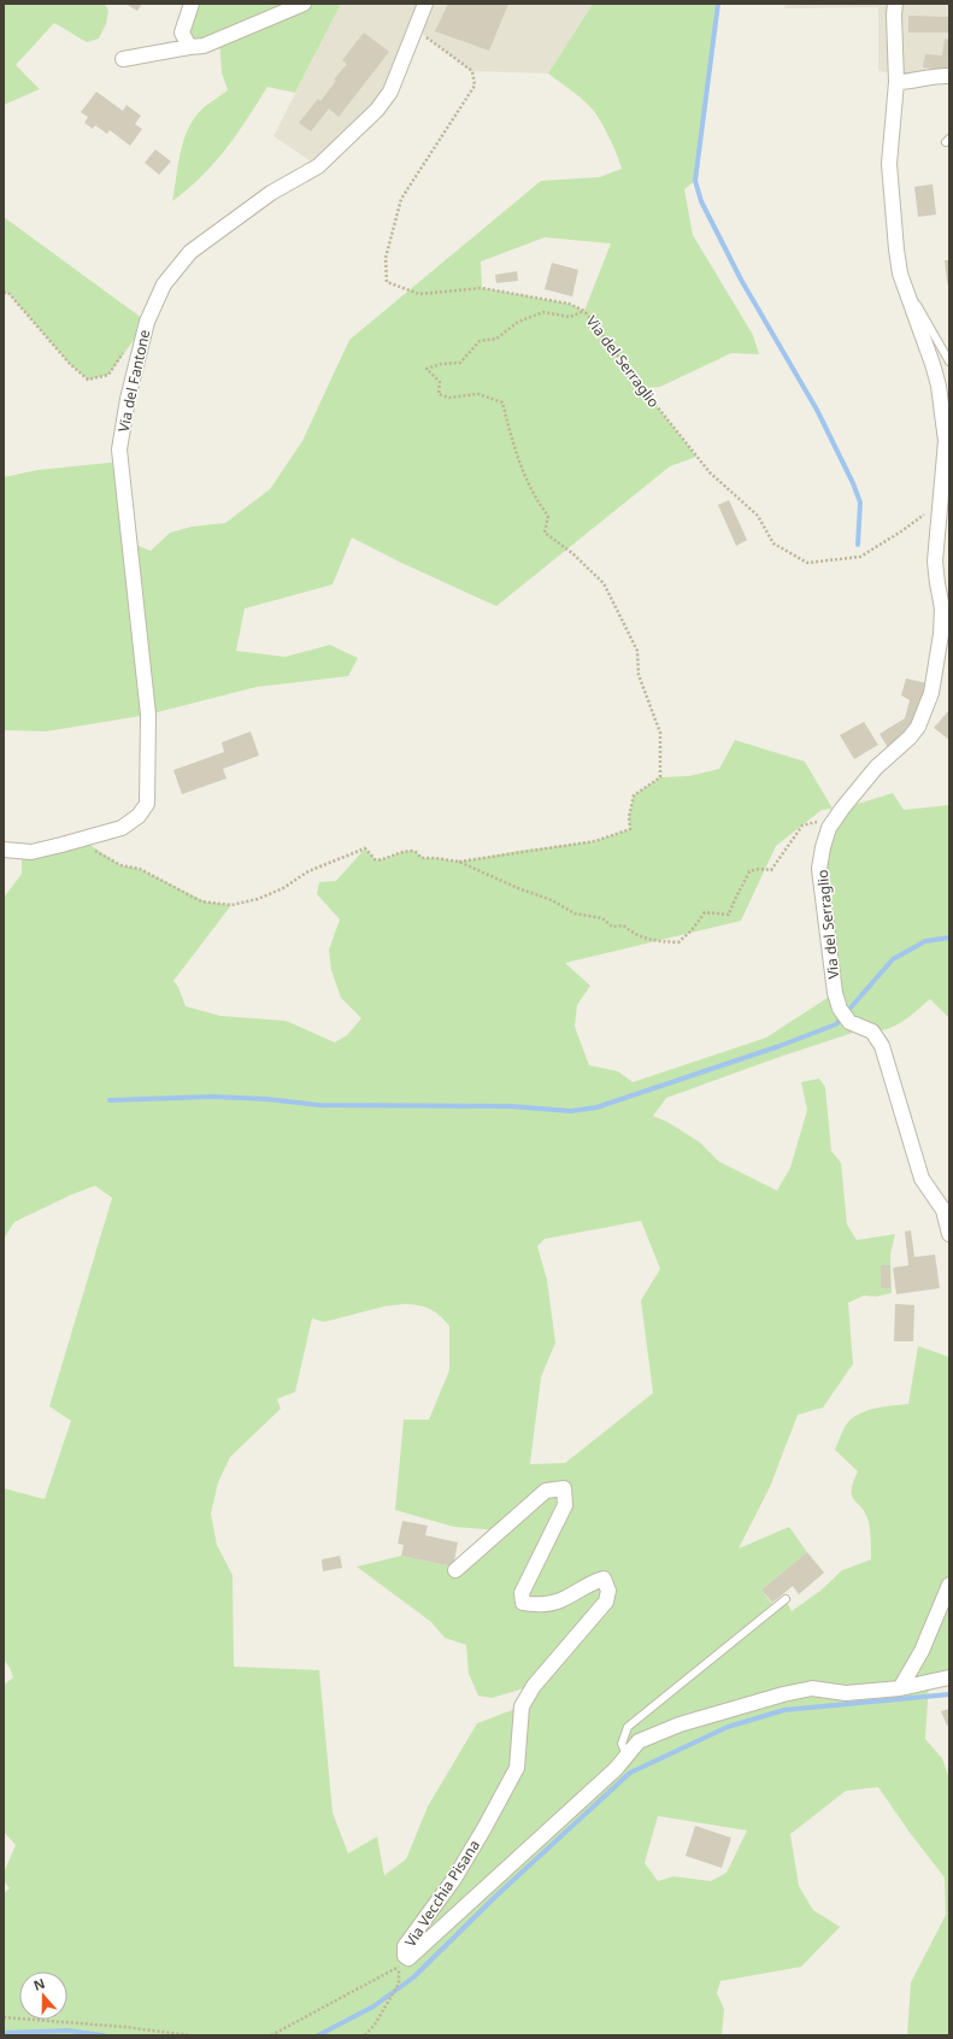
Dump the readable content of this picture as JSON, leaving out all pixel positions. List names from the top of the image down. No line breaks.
{"streets":{"street":["Via del Serraglio","Via del Fantone","Via Vecchia Pisana"]},"crossings":[["Via del Serraglio","Via del Fantone"]],"north":"top"}
